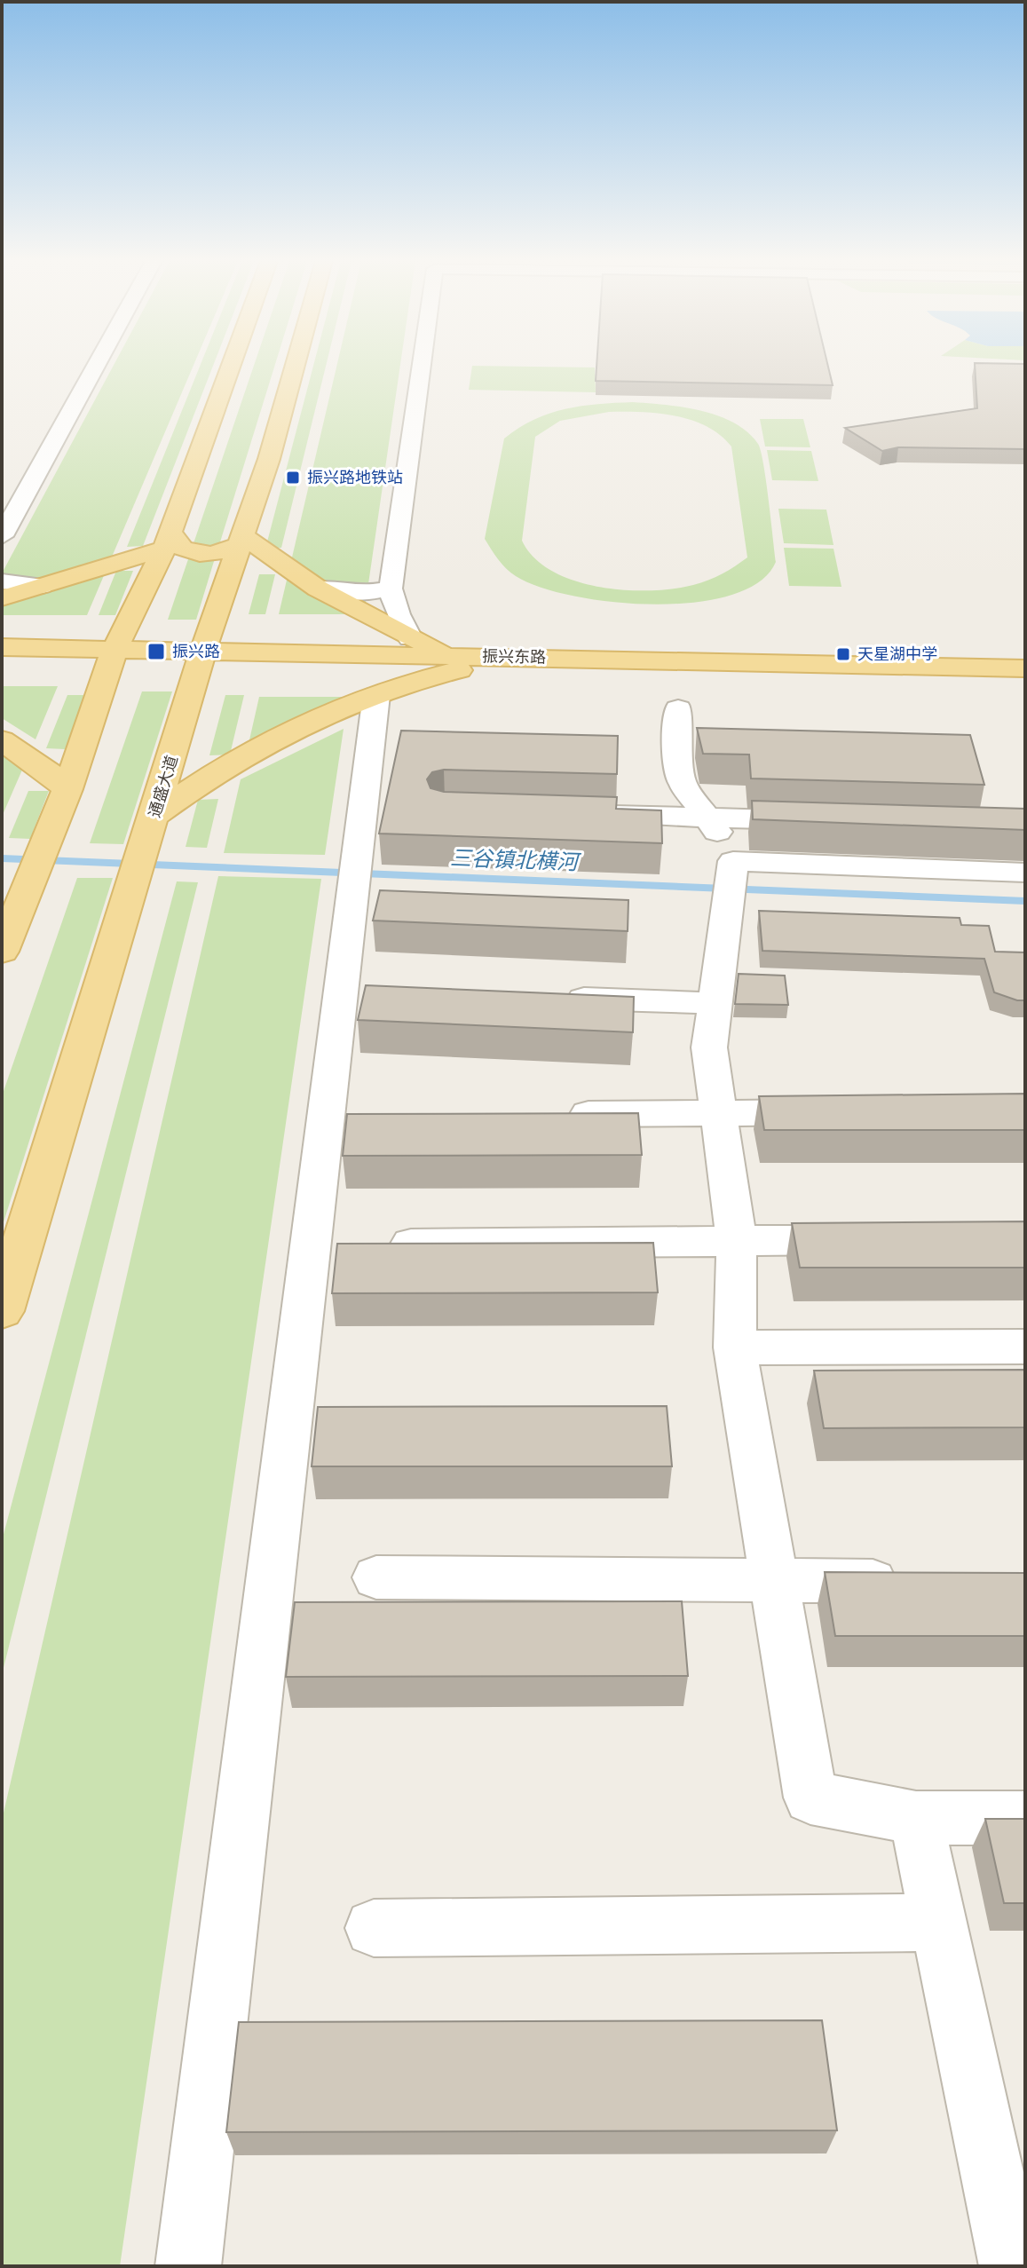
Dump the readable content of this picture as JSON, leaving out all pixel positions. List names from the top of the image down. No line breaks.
{"streets":{"main road":["振兴东路","通盛大道"]},"crossings":[["振兴东路","通盛大道"]],"water":["三谷镇北横河"],"places":{"transit":["振兴路地铁站","振兴路","天星湖中学"]}}
